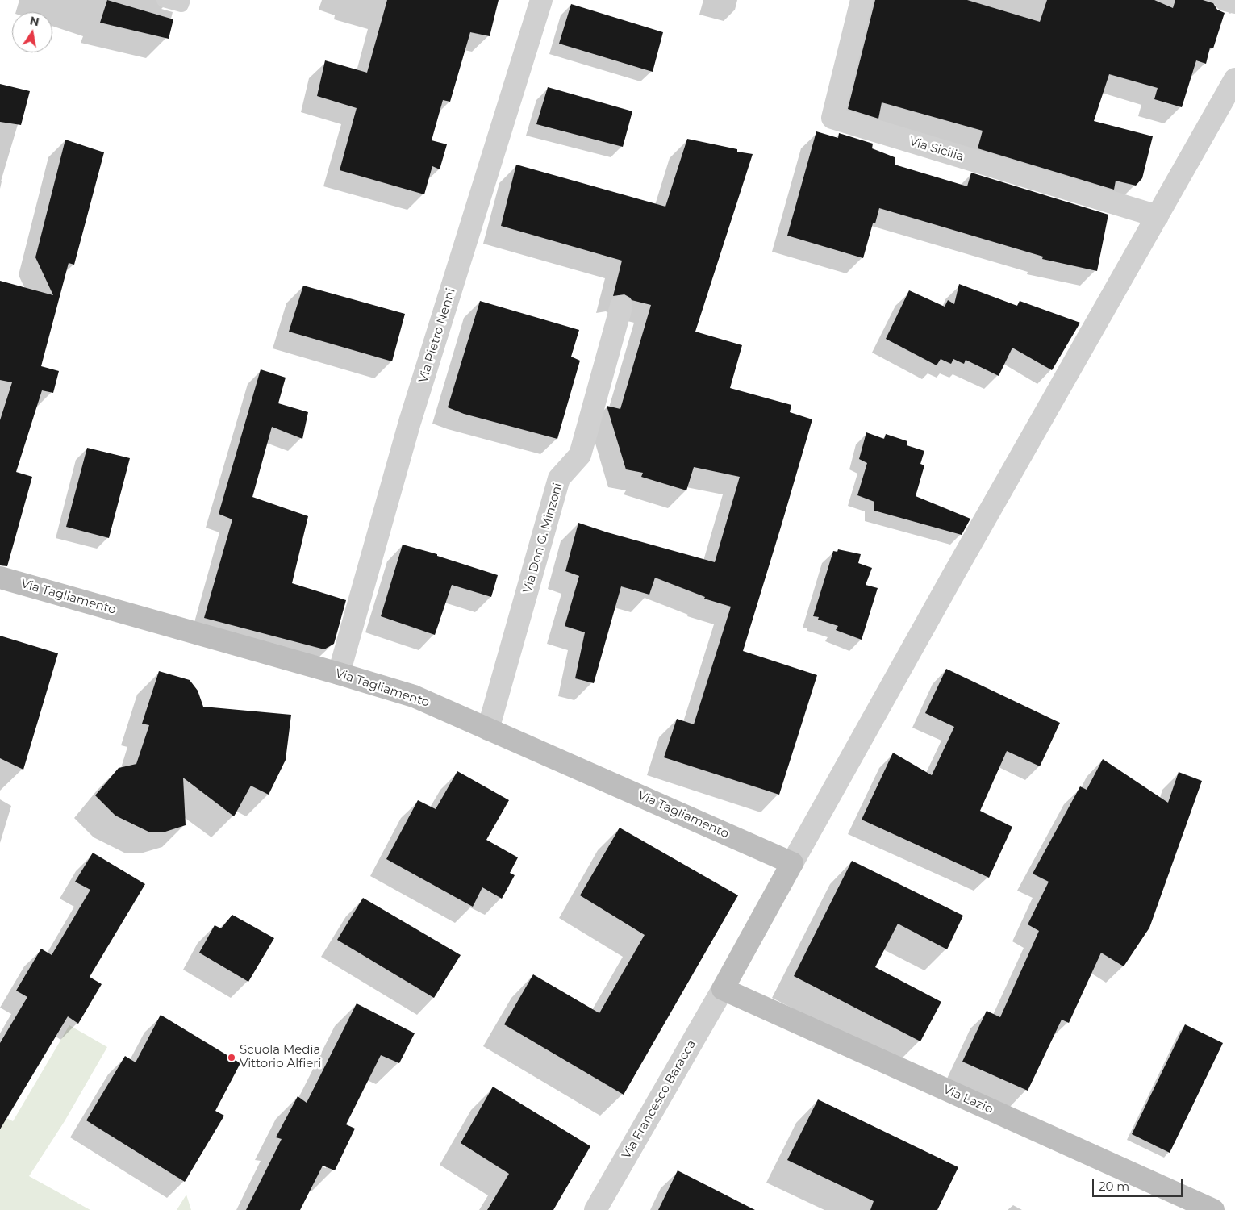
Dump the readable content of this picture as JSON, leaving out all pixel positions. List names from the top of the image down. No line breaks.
{"streets":{"main road":["Via Tagliamento","Via Lazio"],"street":["Via Sicilia","Via Pietro Nenni","Via Don G. Minzoni","Via Francesco Baracca"]},"crossings":[["Via Pietro Nenni","Via Tagliamento"],["Via Don G. Minzoni","Via Tagliamento"],["Via Francesco Baracca","Via Lazio"]],"places":["Scuola Media Vittorio Alfieri"],"scale_bar":"20 m","north":"top"}
